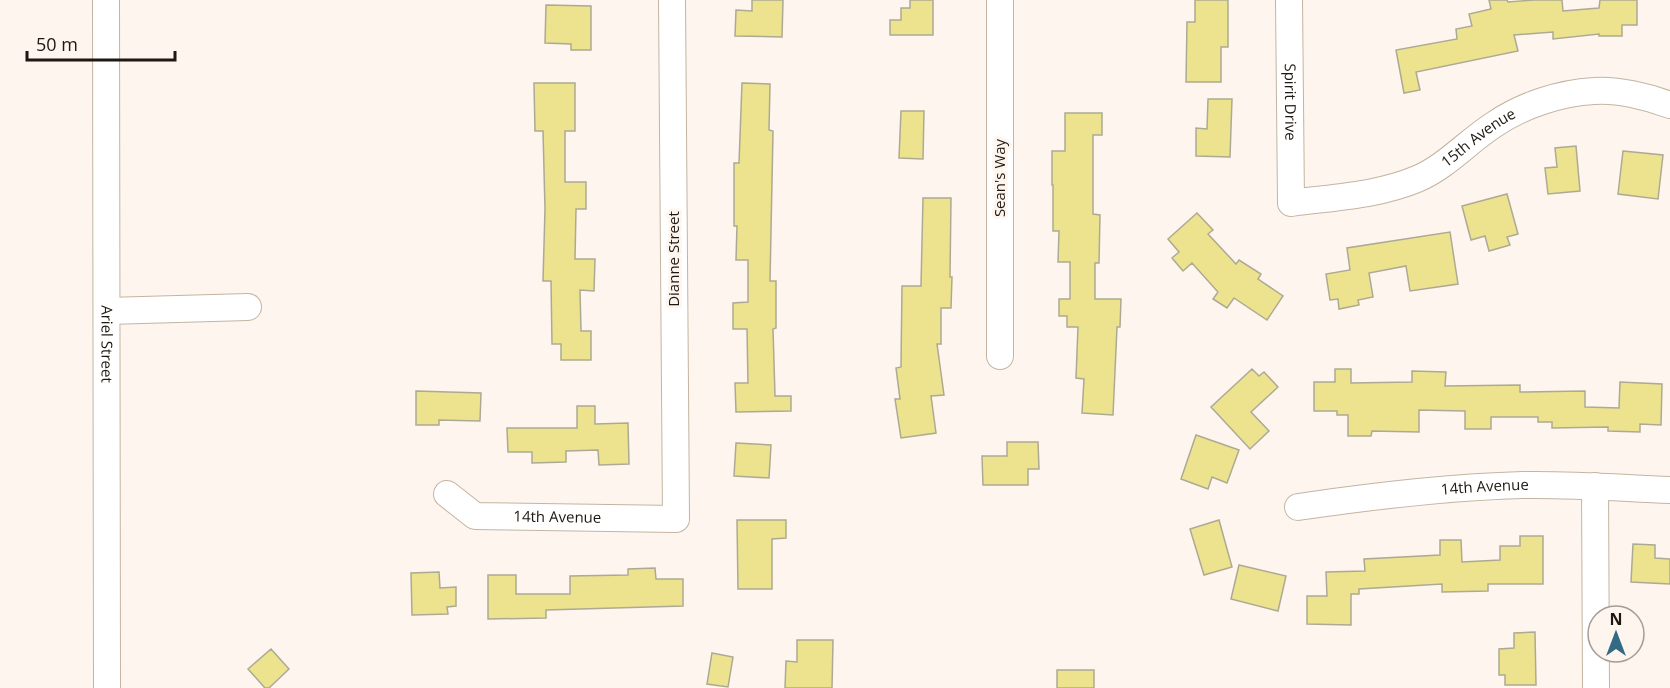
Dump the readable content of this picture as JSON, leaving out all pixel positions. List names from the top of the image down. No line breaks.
{"streets":{"street":["Spirit Drive","15th Avenue","Sean's Way","Dianne Street","Ariel Street","14th Avenue"]},"crossings":[["Spirit Drive","15th Avenue"],["Dianne Street","14th Avenue"]],"scale_bar":"50 m","north":"top"}
